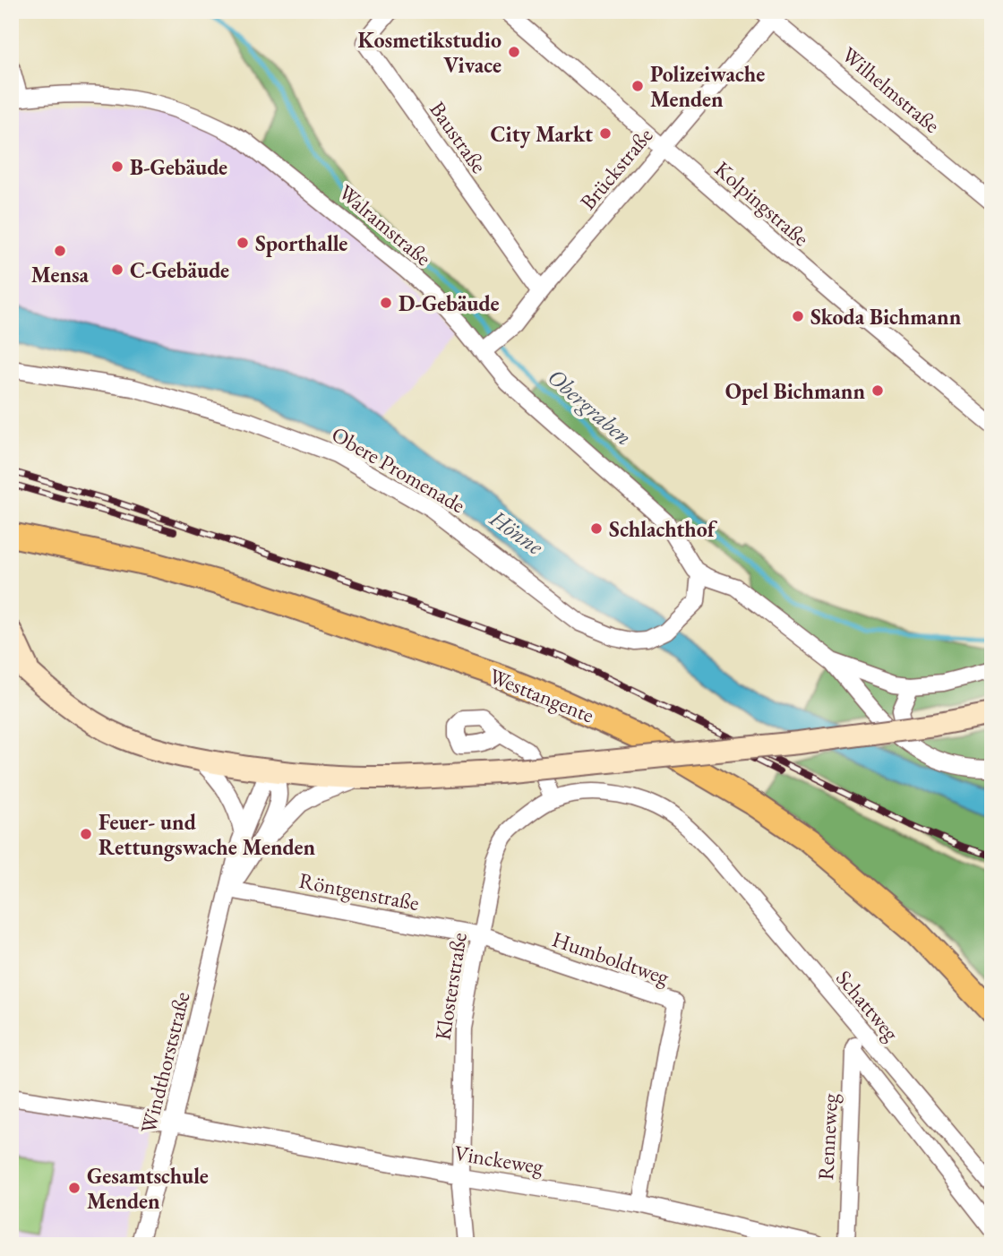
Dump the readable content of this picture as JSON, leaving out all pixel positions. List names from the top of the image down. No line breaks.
{"streets":{"main road":["Westtangente"],"street":["Wilhelmstraße","Baustraße","Brückstraße","Kolpingstraße","Walramstraße","Obere Promenade","Röntgenstraße","Humboldtweg","Klosterstraße","Schattweg","Windthorststraße","Renneweg","Vinckeweg"]},"crossings":[["Wilhelmstraße","Brückstraße"],["Baustraße","Brückstraße"],["Brückstraße","Kolpingstraße"],["Brückstraße","Walramstraße"],["Walramstraße","Obere Promenade"],["Röntgenstraße","Humboldtweg"],["Röntgenstraße","Klosterstraße"],["Röntgenstraße","Windthorststraße"],["Humboldtweg","Klosterstraße"],["Humboldtweg","Vinckeweg"],["Klosterstraße","Schattweg"],["Klosterstraße","Vinckeweg"],["Schattweg","Renneweg"],["Windthorststraße","Vinckeweg"]],"water":["Obergraben","Hönne"],"places":["Kosmetikstudio Vivace","Polizeiwache Menden","City Markt","B-Gebäude","Sporthalle","Mensa","C-Gebäude","D-Gebäude","Skoda Bichmann","Opel Bichmann","Schlachthof","Feuer- und Rettungswache Menden","Gesamtschule Menden"]}
